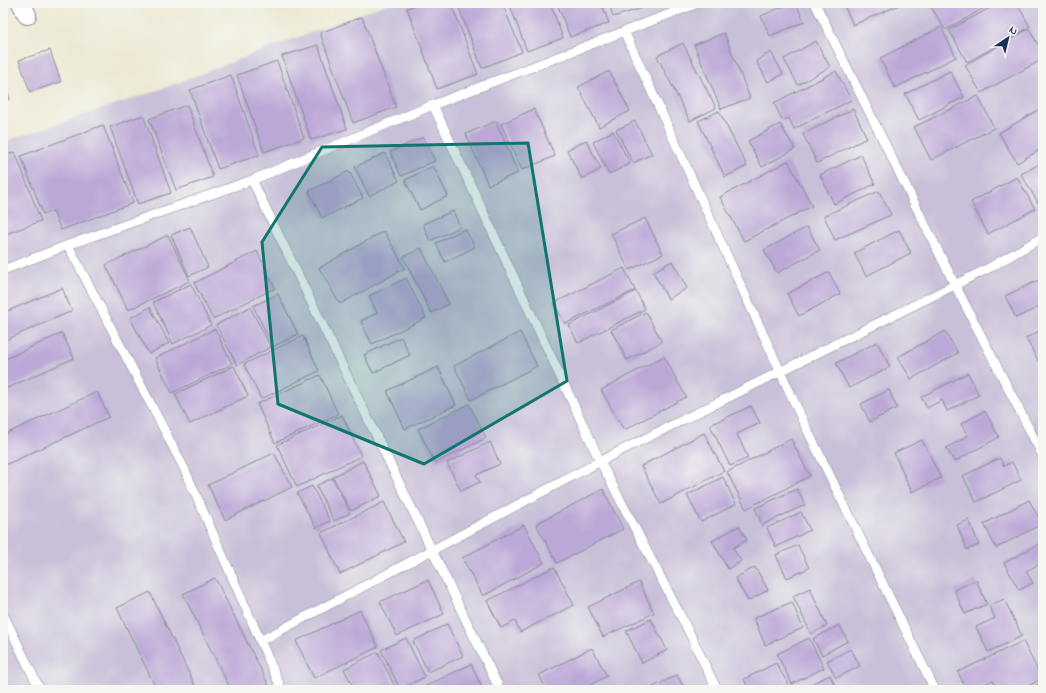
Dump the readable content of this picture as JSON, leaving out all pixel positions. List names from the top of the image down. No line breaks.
{"north":"top right"}
